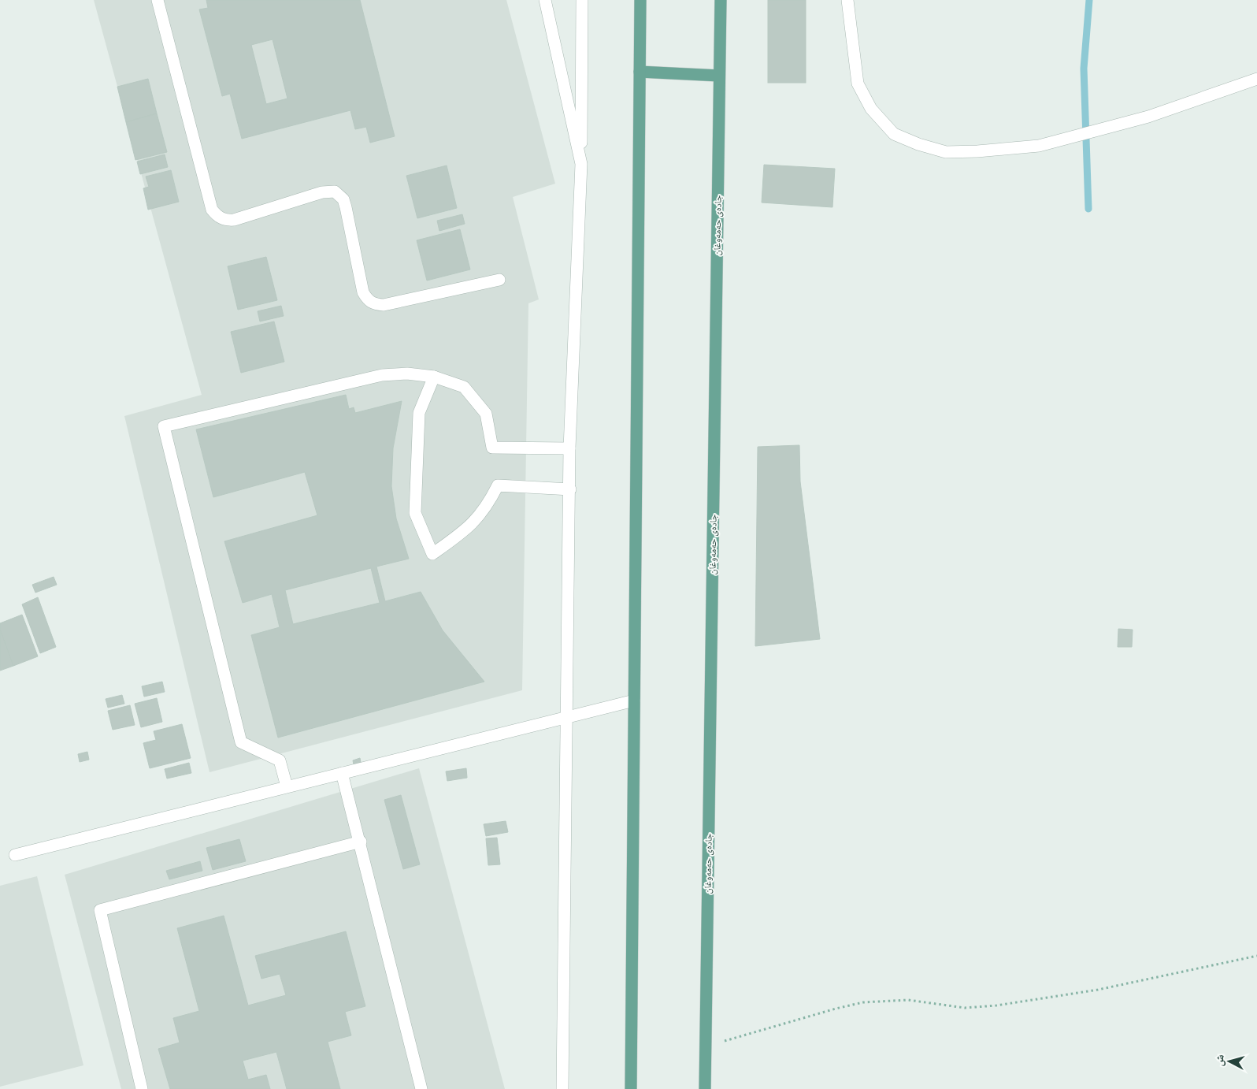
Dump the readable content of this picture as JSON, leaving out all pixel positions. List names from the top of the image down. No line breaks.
{"streets":{"main road":["جادەی حەمەوغان"]},"north":"left"}
